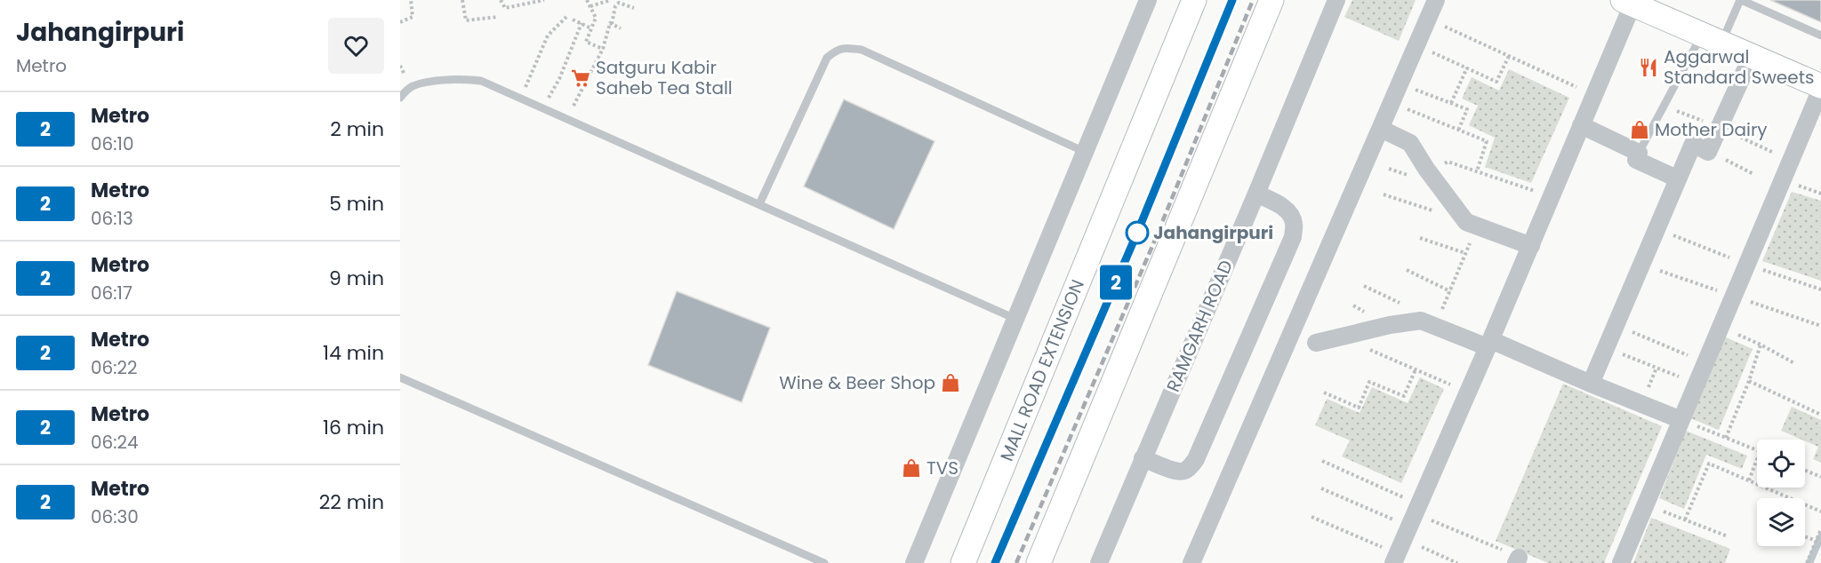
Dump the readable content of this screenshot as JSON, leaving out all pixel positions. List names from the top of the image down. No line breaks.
{"streets":{"main road":["MALL ROAD EXTENSION"],"street":["RAMGARH ROAD"]},"places":{"restaurant":["Aggarwal Standard Sweets"],"supermarket":["Satguru Kabir Saheb Tea Stall"],"shop":["Mother Dairy","Wine & Beer Shop","TVS"],"other":["Jahangirpuri"]},"lines":["metro line 2"],"page":{"heading":["Jahangirpuri","Metro"],"on_map":"2","list":[{"mark":"2","name":"Metro","note":"06:10","value":"2 min"},{"mark":"2","name":"Metro","note":"06:13","value":"5 min"},{"mark":"2","name":"Metro","note":"06:17","value":"9 min"},{"mark":"2","name":"Metro","note":"06:22","value":"14 min"},{"mark":"2","name":"Metro","note":"06:24","value":"16 min"},{"mark":"2","name":"Metro","note":"06:30","value":"22 min"}]}}
